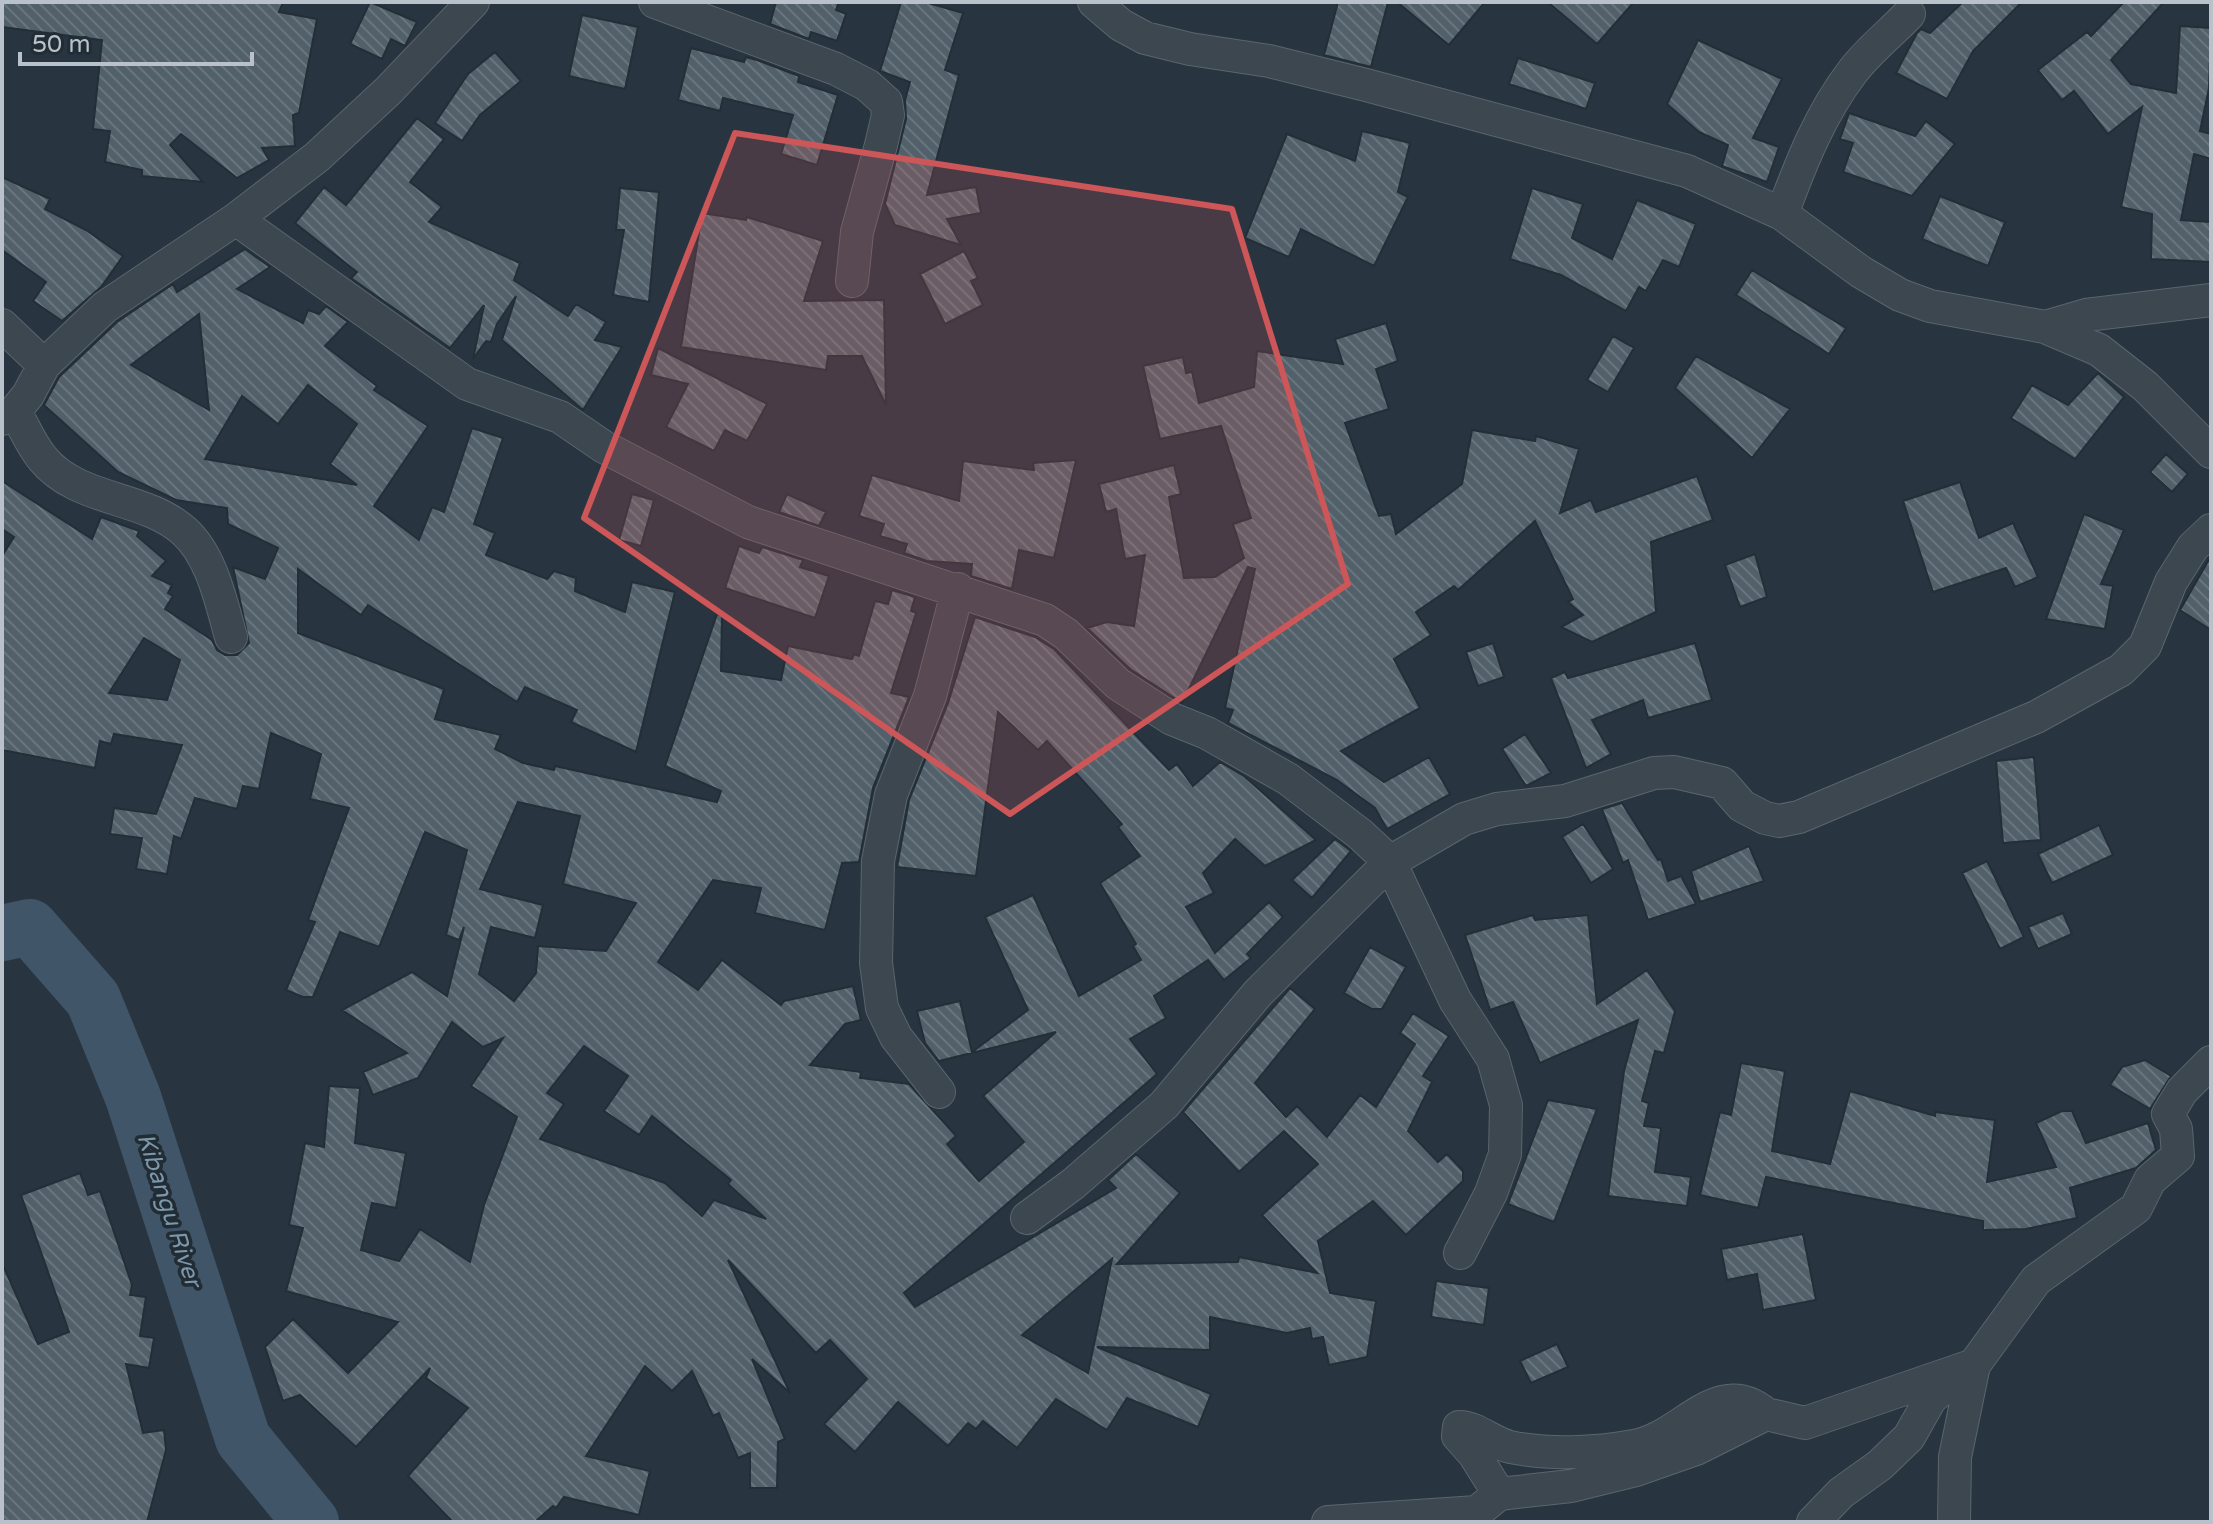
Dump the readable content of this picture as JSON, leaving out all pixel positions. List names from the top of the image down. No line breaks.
{"water":["Kibangu River"],"scale_bar":"50 m"}
